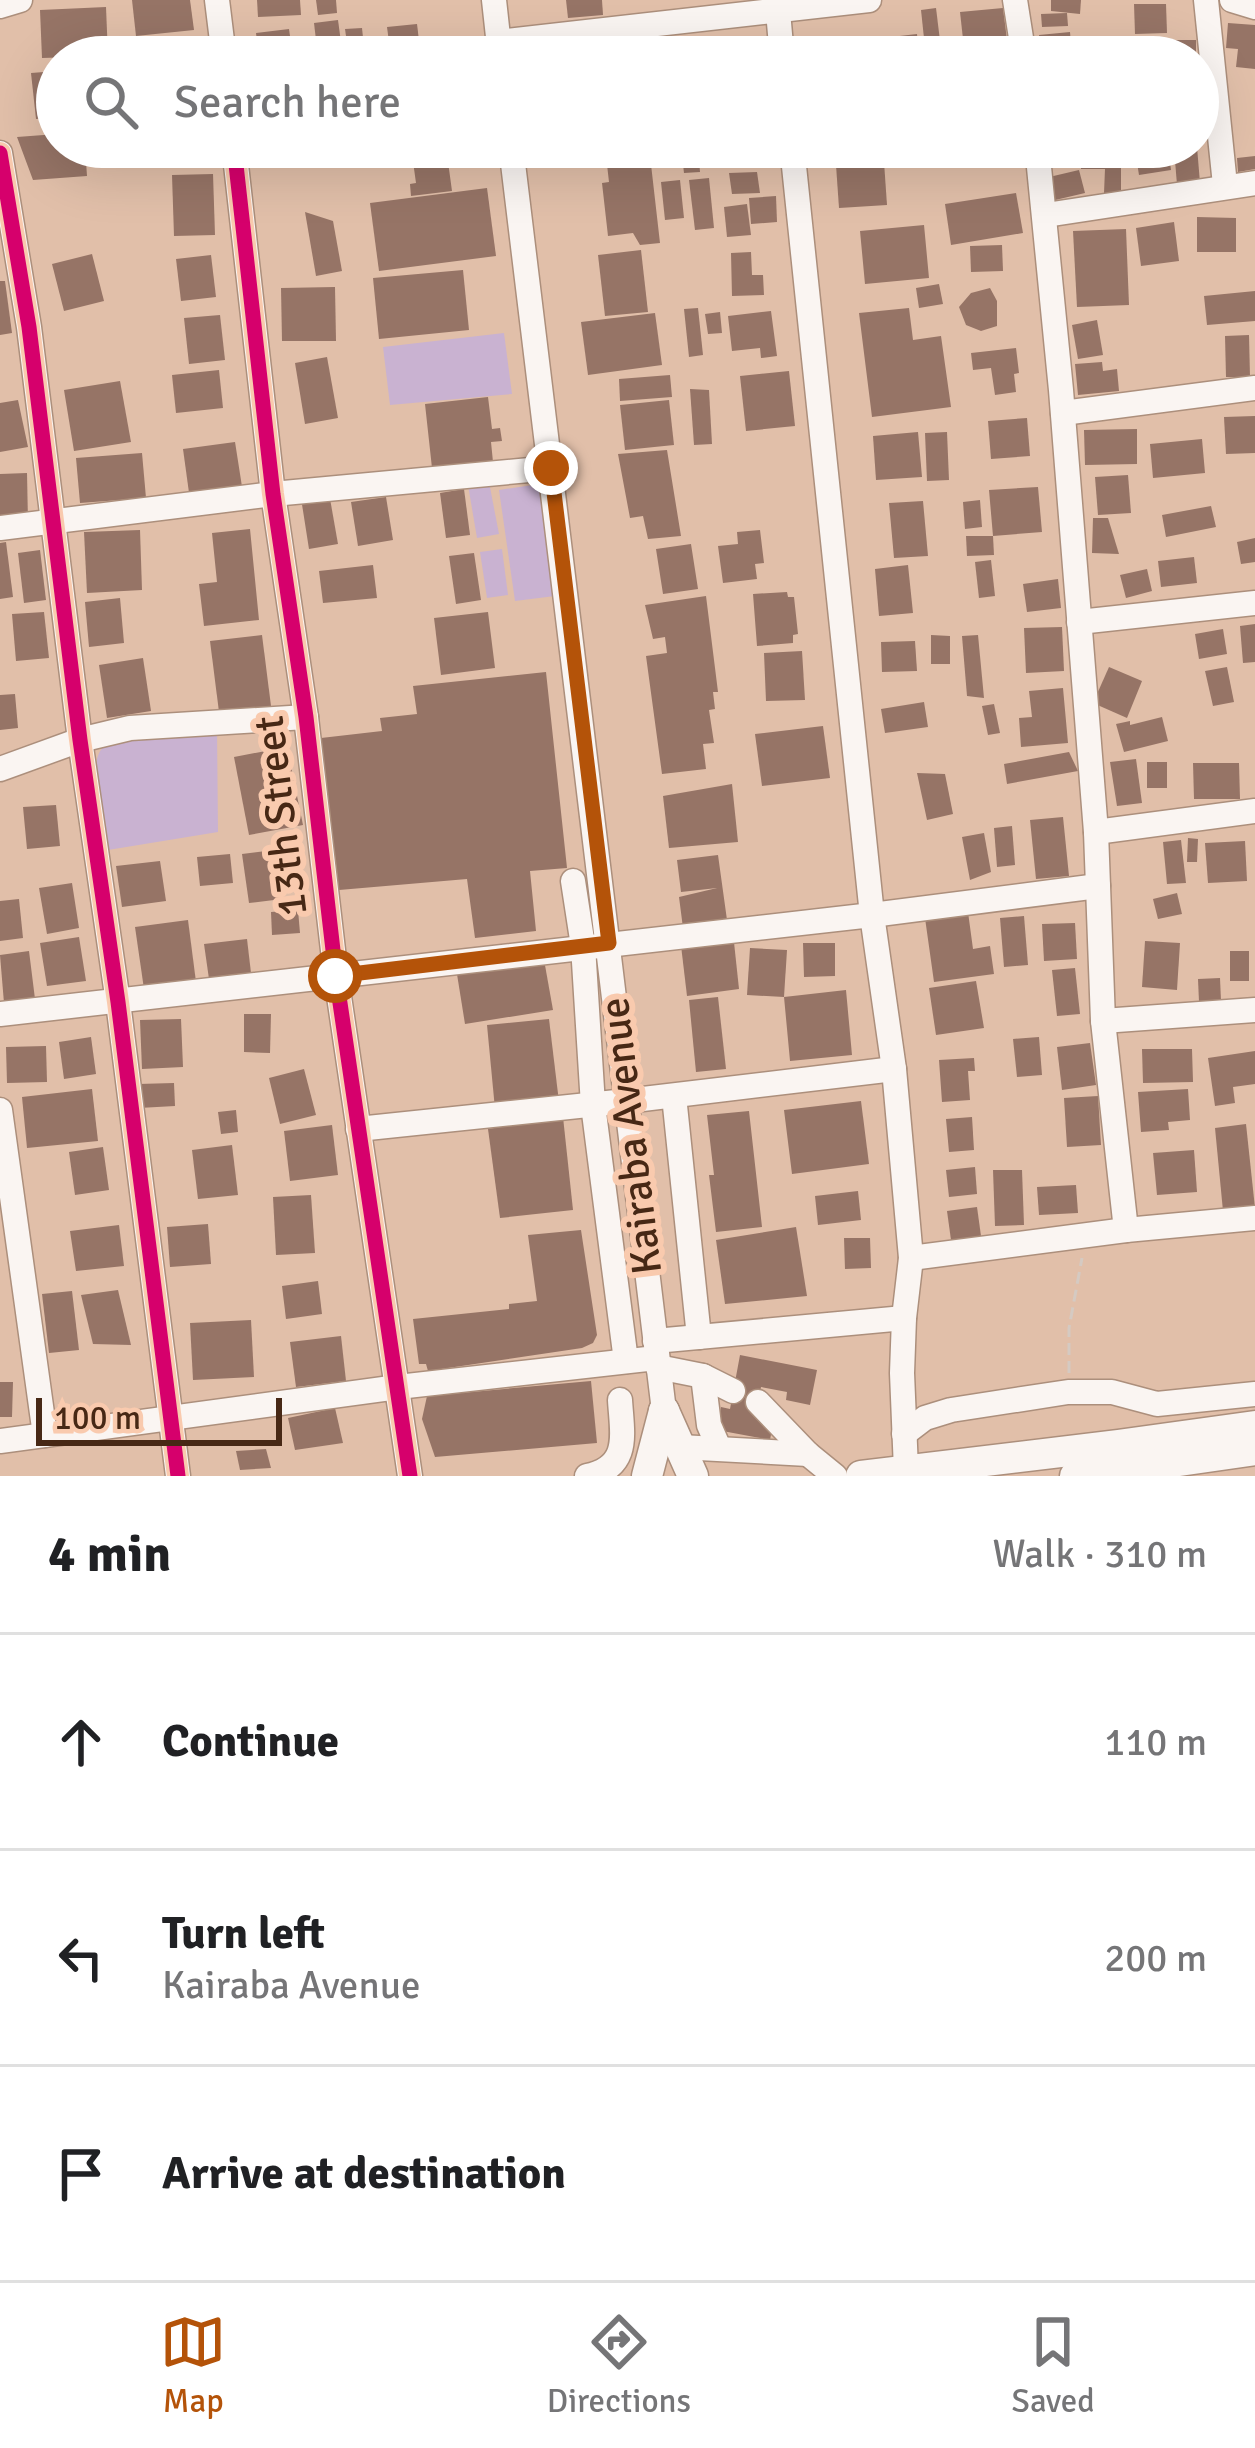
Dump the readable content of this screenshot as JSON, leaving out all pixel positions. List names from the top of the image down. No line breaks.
{"streets":{"street":["13th Street","Kairaba Avenue"]},"scale_bar":"100 m","page":{"search":"Search here","scale":"100 m","heading":["4 min","Walk · 310 m"],"list":[["Continue","110 m"],["Turn left","Kairaba Avenue","200 m"],"Arrive at destination"],"nav":["Map","Directions","Saved"]}}
